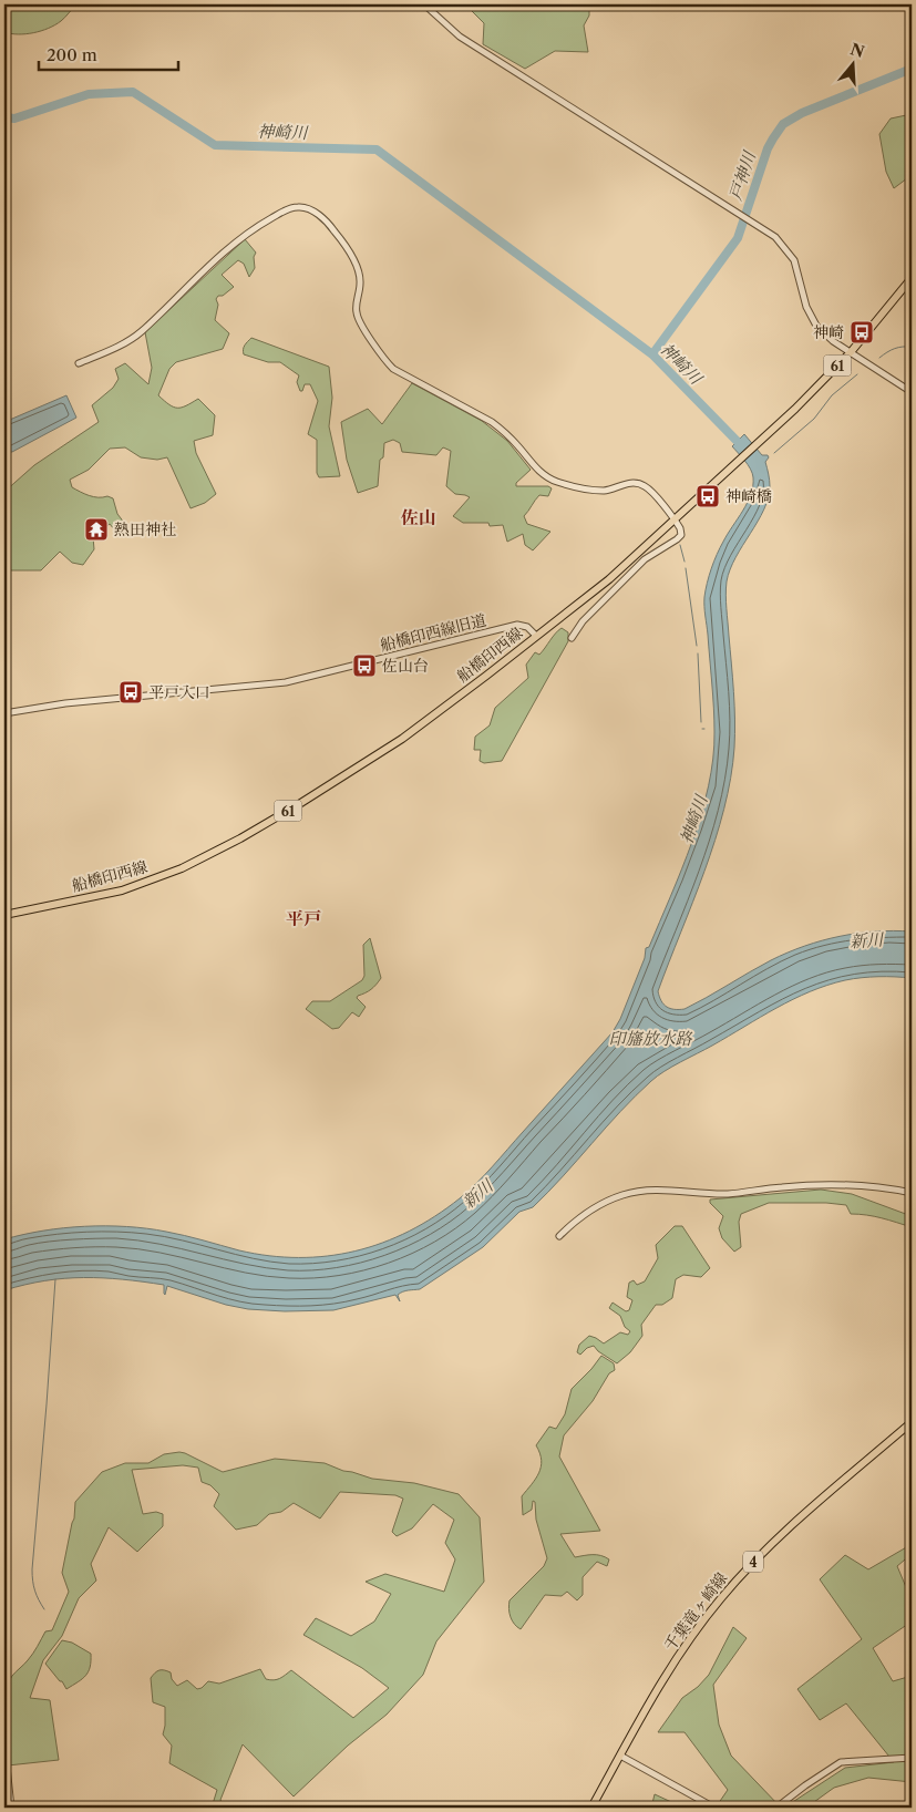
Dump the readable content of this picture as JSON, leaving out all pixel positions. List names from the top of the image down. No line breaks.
{"streets":{"main road":["61","船橋印西線","4","千葉竜ヶ崎線"],"street":["船橋印西線旧道"]},"crossings":[["船橋印西線旧道","船橋印西線"]],"districts":["佐山","平戸"],"water":["神崎川","戸神川","新川","印旛放水路"],"places":{"bus stop":["神崎","神崎橋","佐山台","平戸入口"],"temple":["熱田神社"]},"scale_bar":"200 m","north":"top"}
